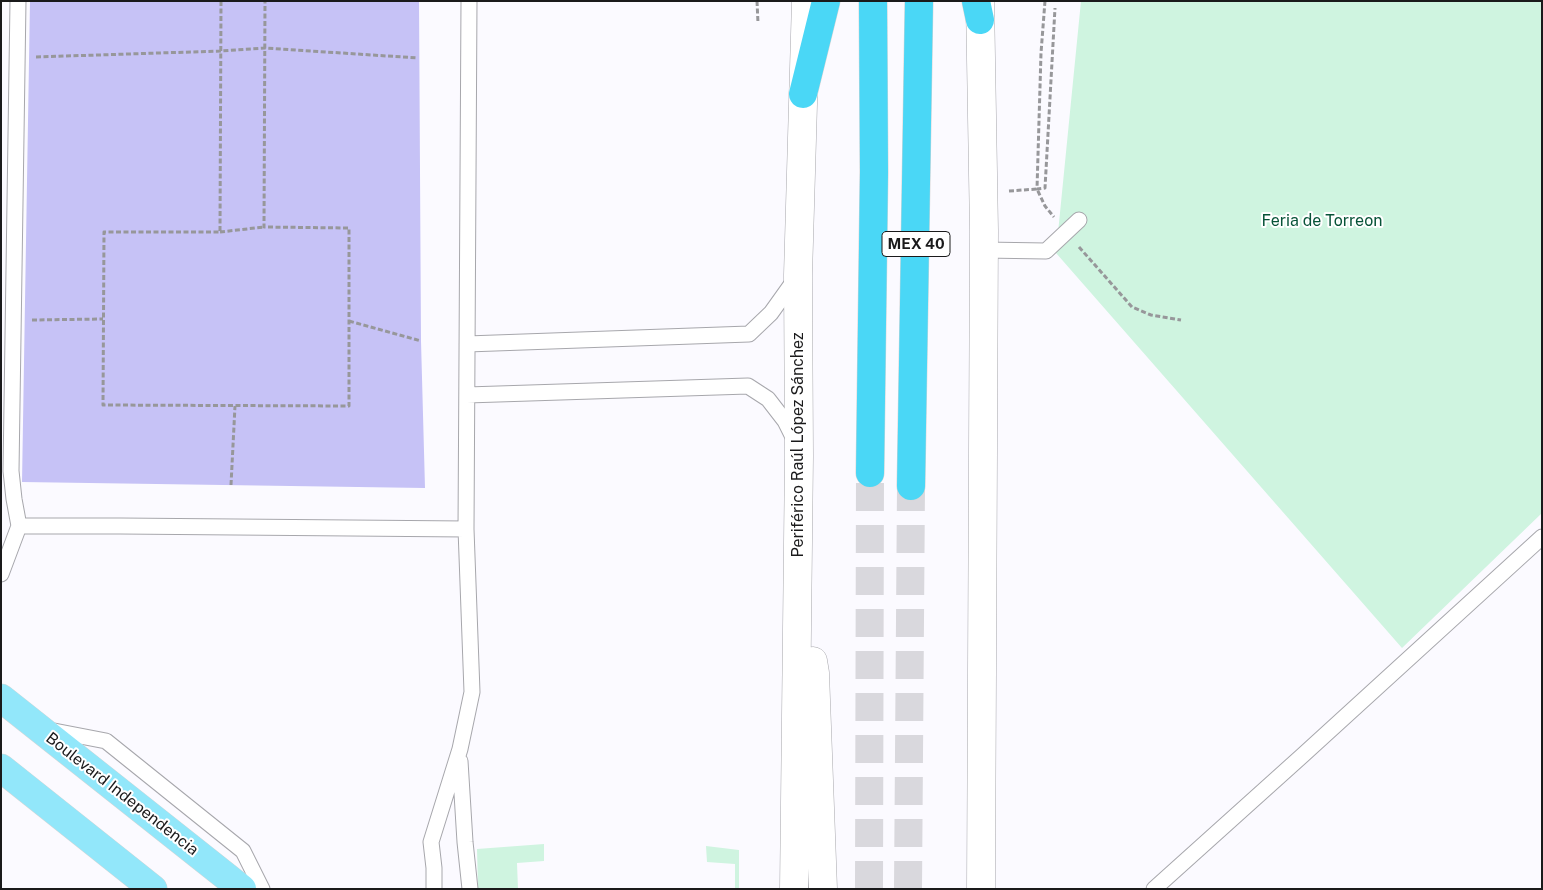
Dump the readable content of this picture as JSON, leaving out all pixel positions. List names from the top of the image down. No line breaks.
{"streets":{"highway":["MEX 40"],"main road":["Periférico Raúl López Sánchez","Boulevard Independencia"]},"parks":["Feria de Torreon"]}
